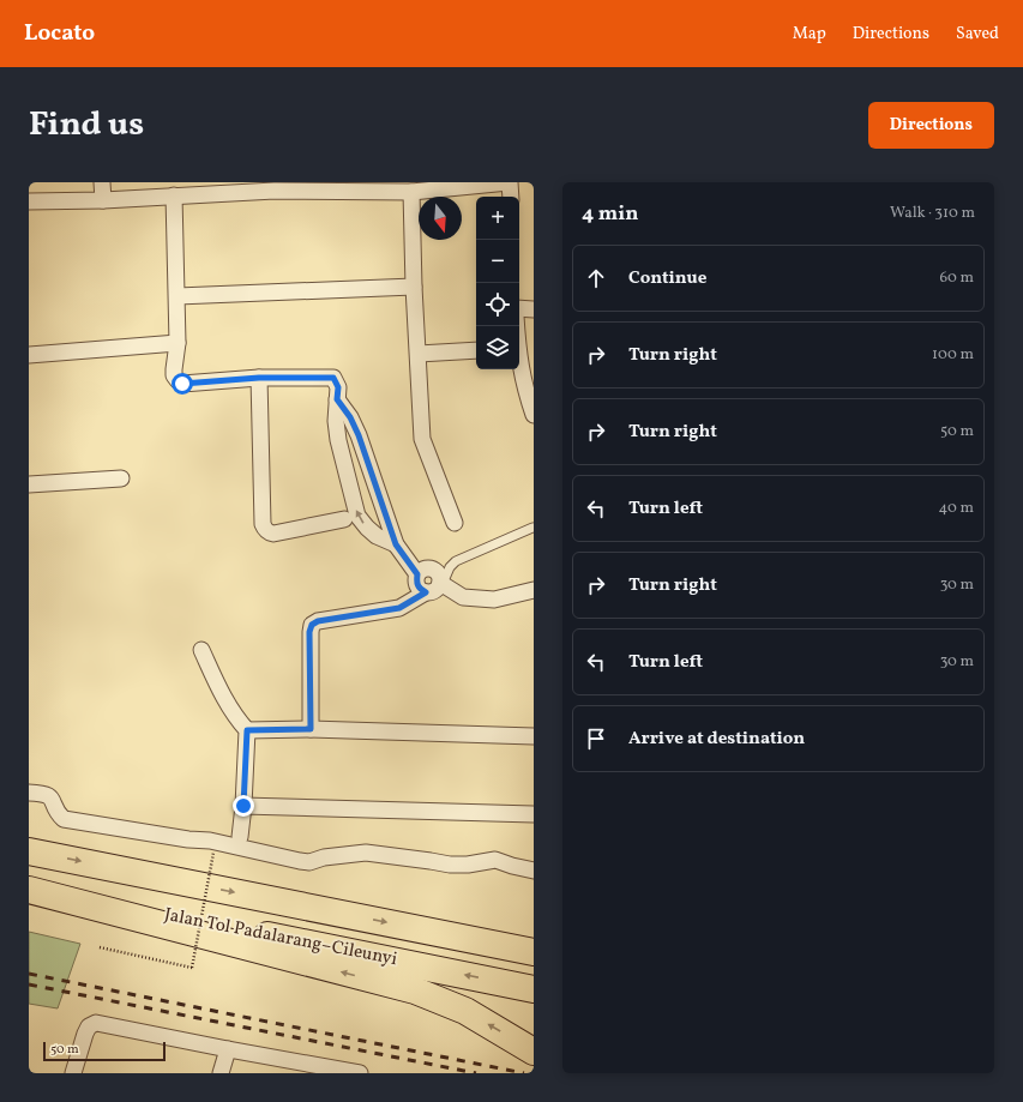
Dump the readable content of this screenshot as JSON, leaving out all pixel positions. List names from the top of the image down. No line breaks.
{"streets":{"highway":["Jalan Tol Padalarang–Cileunyi"]},"scale_bar":"50 m","north":"bottom","page":{"header":"Locato","nav":["Map","Directions","Saved"],"title":"Find us","buttons":"Directions","heading":["4 min","Walk · 310 m"],"map_buttons":["+","−"],"list":[["Continue","60 m"],["Turn right","100 m"],["Turn right","50 m"],["Turn left","40 m"],["Turn right","30 m"],["Turn left","30 m"],"Arrive at destination"],"scale":"50 m"}}
